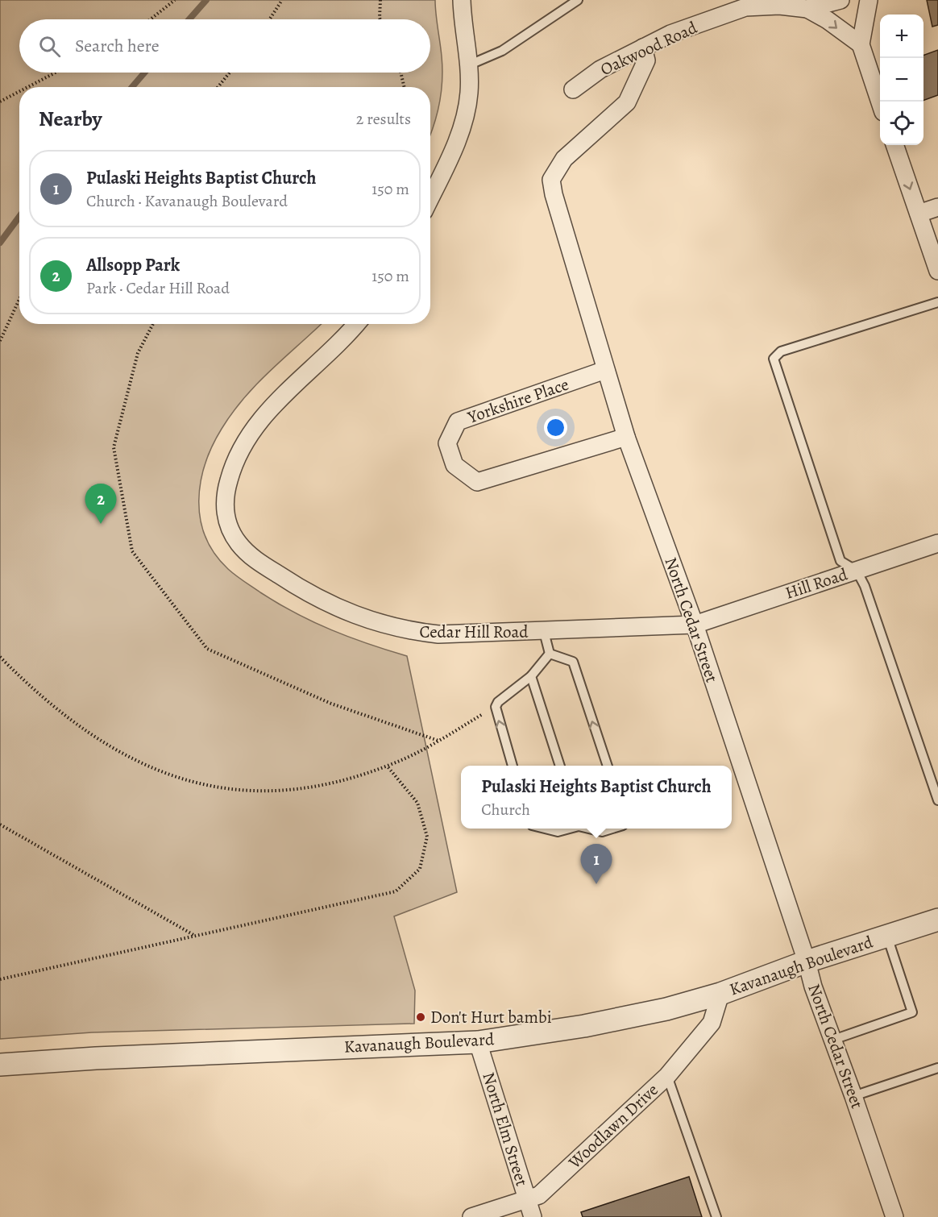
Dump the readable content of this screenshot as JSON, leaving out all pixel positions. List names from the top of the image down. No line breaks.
{"streets":{"street":["Oakwood Road","Yorkshire Place","Hill Road","North Cedar Street","Cedar Hill Road","Kavanaugh Boulevard","Woodlawn Drive","North Elm Street"]},"crossings":[["Oakwood Road","North Cedar Street"],["Yorkshire Place","North Cedar Street"],["Hill Road","North Cedar Street"],["Hill Road","Cedar Hill Road"],["North Cedar Street","Cedar Hill Road"],["North Cedar Street","Kavanaugh Boulevard"],["Kavanaugh Boulevard","Woodlawn Drive"],["Kavanaugh Boulevard","North Elm Street"],["Woodlawn Drive","North Elm Street"]],"places":["Don't Hurt bambi"],"page":{"map_buttons":["+","−"],"search":"Search here","heading":["Nearby","2 results"],"list":[{"mark":"1","name":"Pulaski Heights Baptist Church","note":"Church · Kavanaugh Boulevard","value":"150 m"},{"mark":"2","name":"Allsopp Park","note":"Park · Cedar Hill Road","value":"150 m"}],"pins":["2","1"],"popup":["Pulaski Heights Baptist Church","Church"]}}
